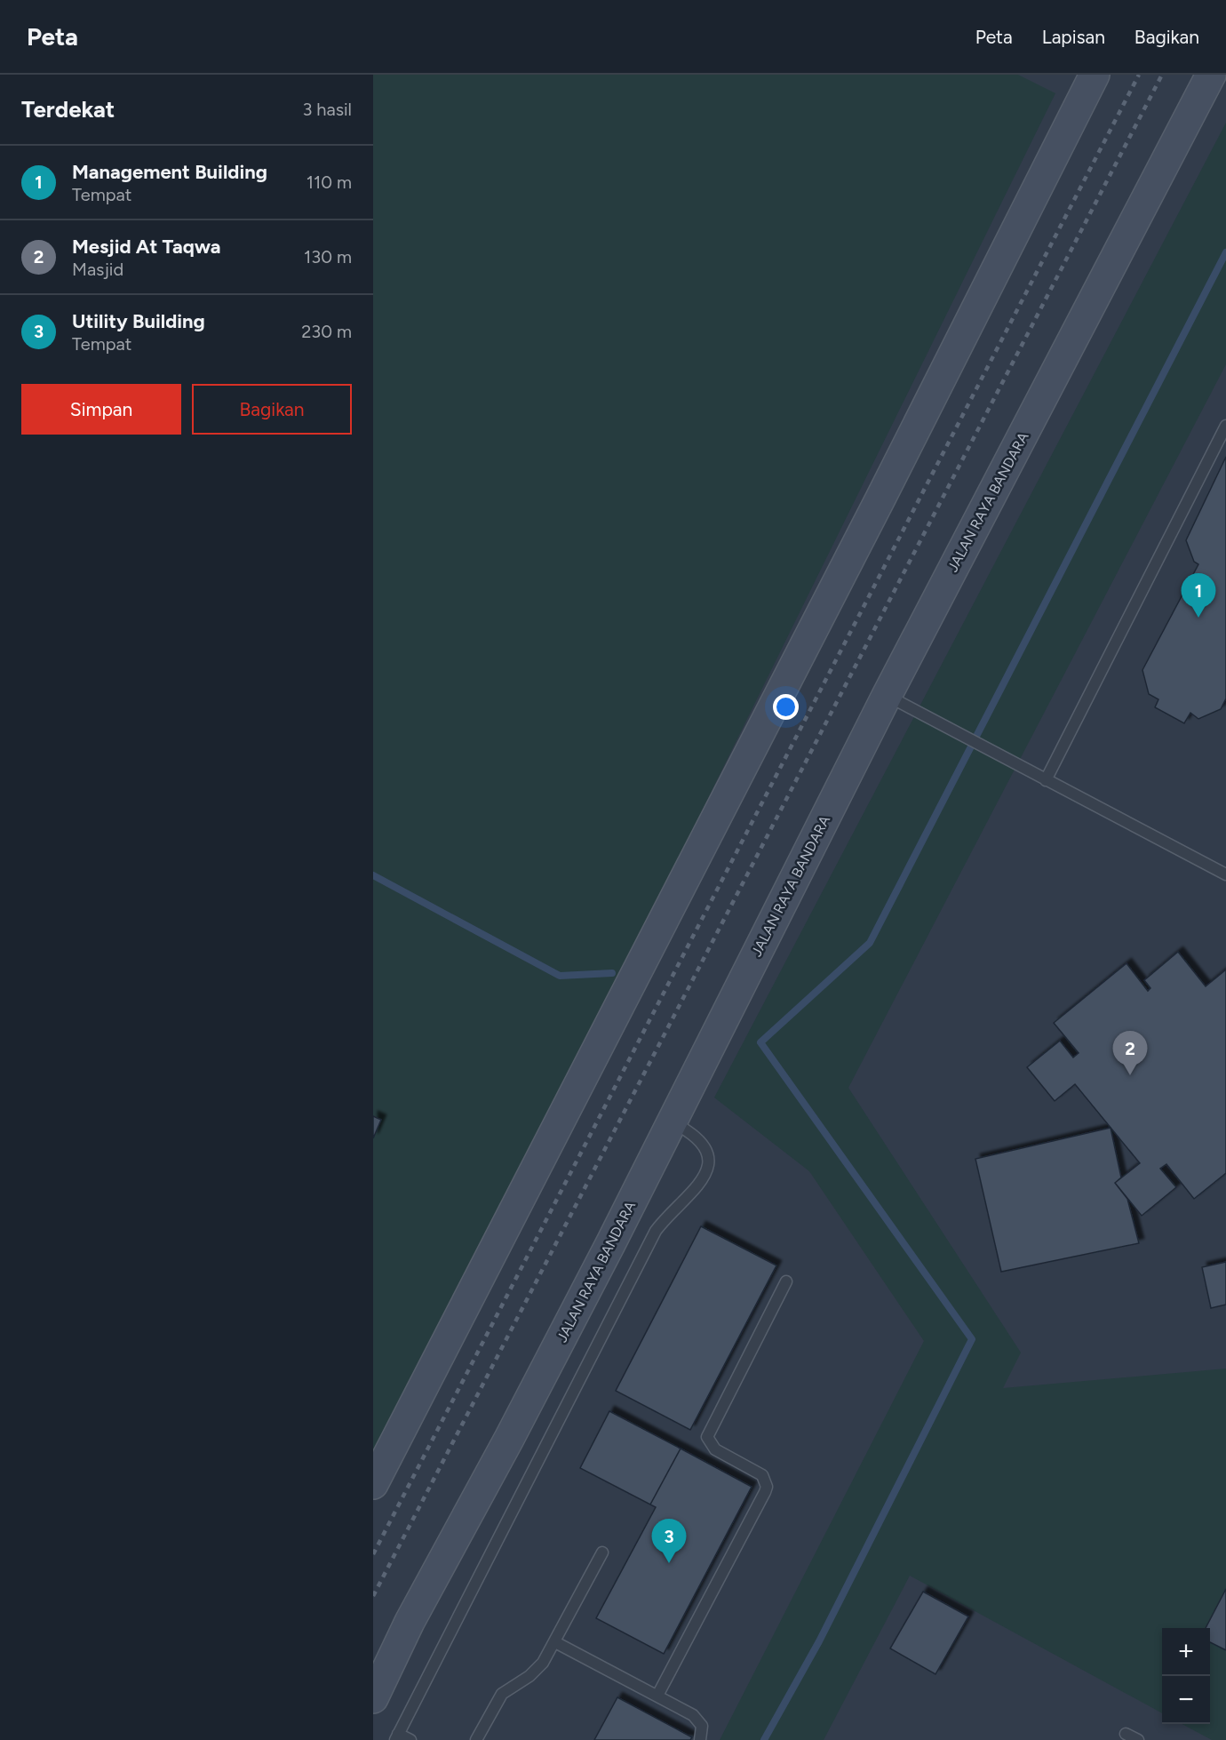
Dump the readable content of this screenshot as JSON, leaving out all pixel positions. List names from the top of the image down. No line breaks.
{"streets":{"street":["JALAN RAYA BANDARA"]},"page":{"header":"Peta","nav":["Peta","Lapisan","Bagikan"],"heading":["Terdekat","3 hasil"],"list":[{"mark":"1","name":"Management Building","note":"Tempat","value":"110 m"},{"mark":"2","name":"Mesjid At Taqwa","note":"Masjid","value":"130 m"},{"mark":"3","name":"Utility Building","note":"Tempat","value":"230 m"}],"buttons":["Simpan","Bagikan"],"pins":["1","2","3"],"map_buttons":["+","−"]}}
